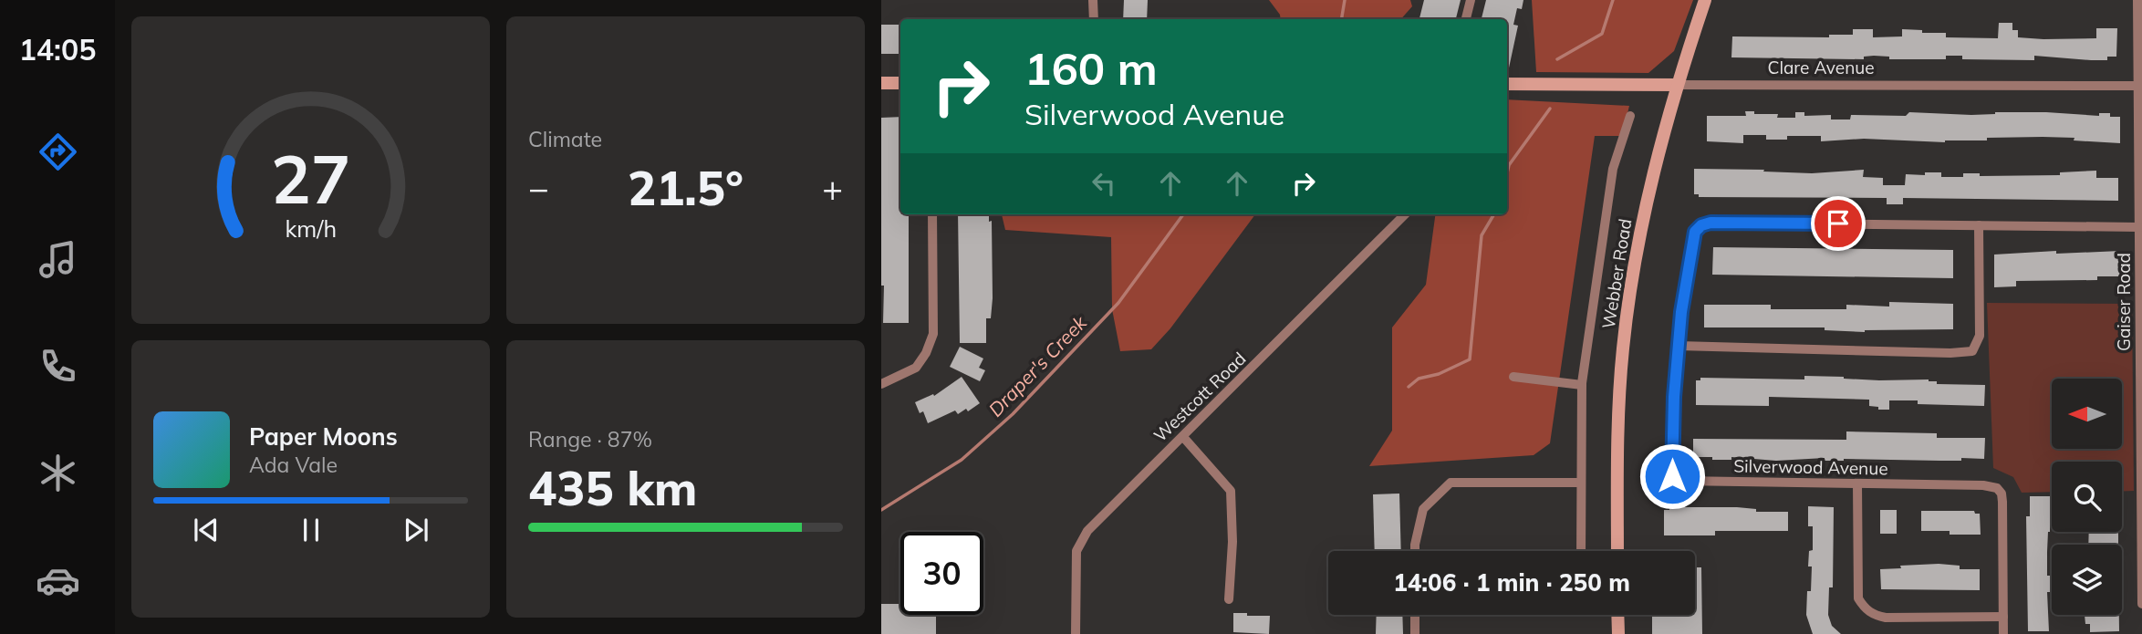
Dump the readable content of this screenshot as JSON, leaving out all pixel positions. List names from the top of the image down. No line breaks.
{"streets":{"main road":["Clare Avenue","Webber Road"],"street":["Gaiser Road","Westcott Road","Silverwood Avenue"]},"crossings":[["Clare Avenue","Webber Road"],["Clare Avenue","Gaiser Road"],["Gaiser Road","Silverwood Avenue"]],"water":["Draper's Creek"],"north":"left","page":{"tabs":"14:05","tile":["Climate",["Range · 87%","435 km"]],"turn":["160 m","Silverwood Avenue"],"heat":["−","21.5°","+"],"song":["Paper Moons","Ada Vale"],"limit":"30","trip":"14:06 · 1 min · 250 m","gauge":["27","km/h"]}}
